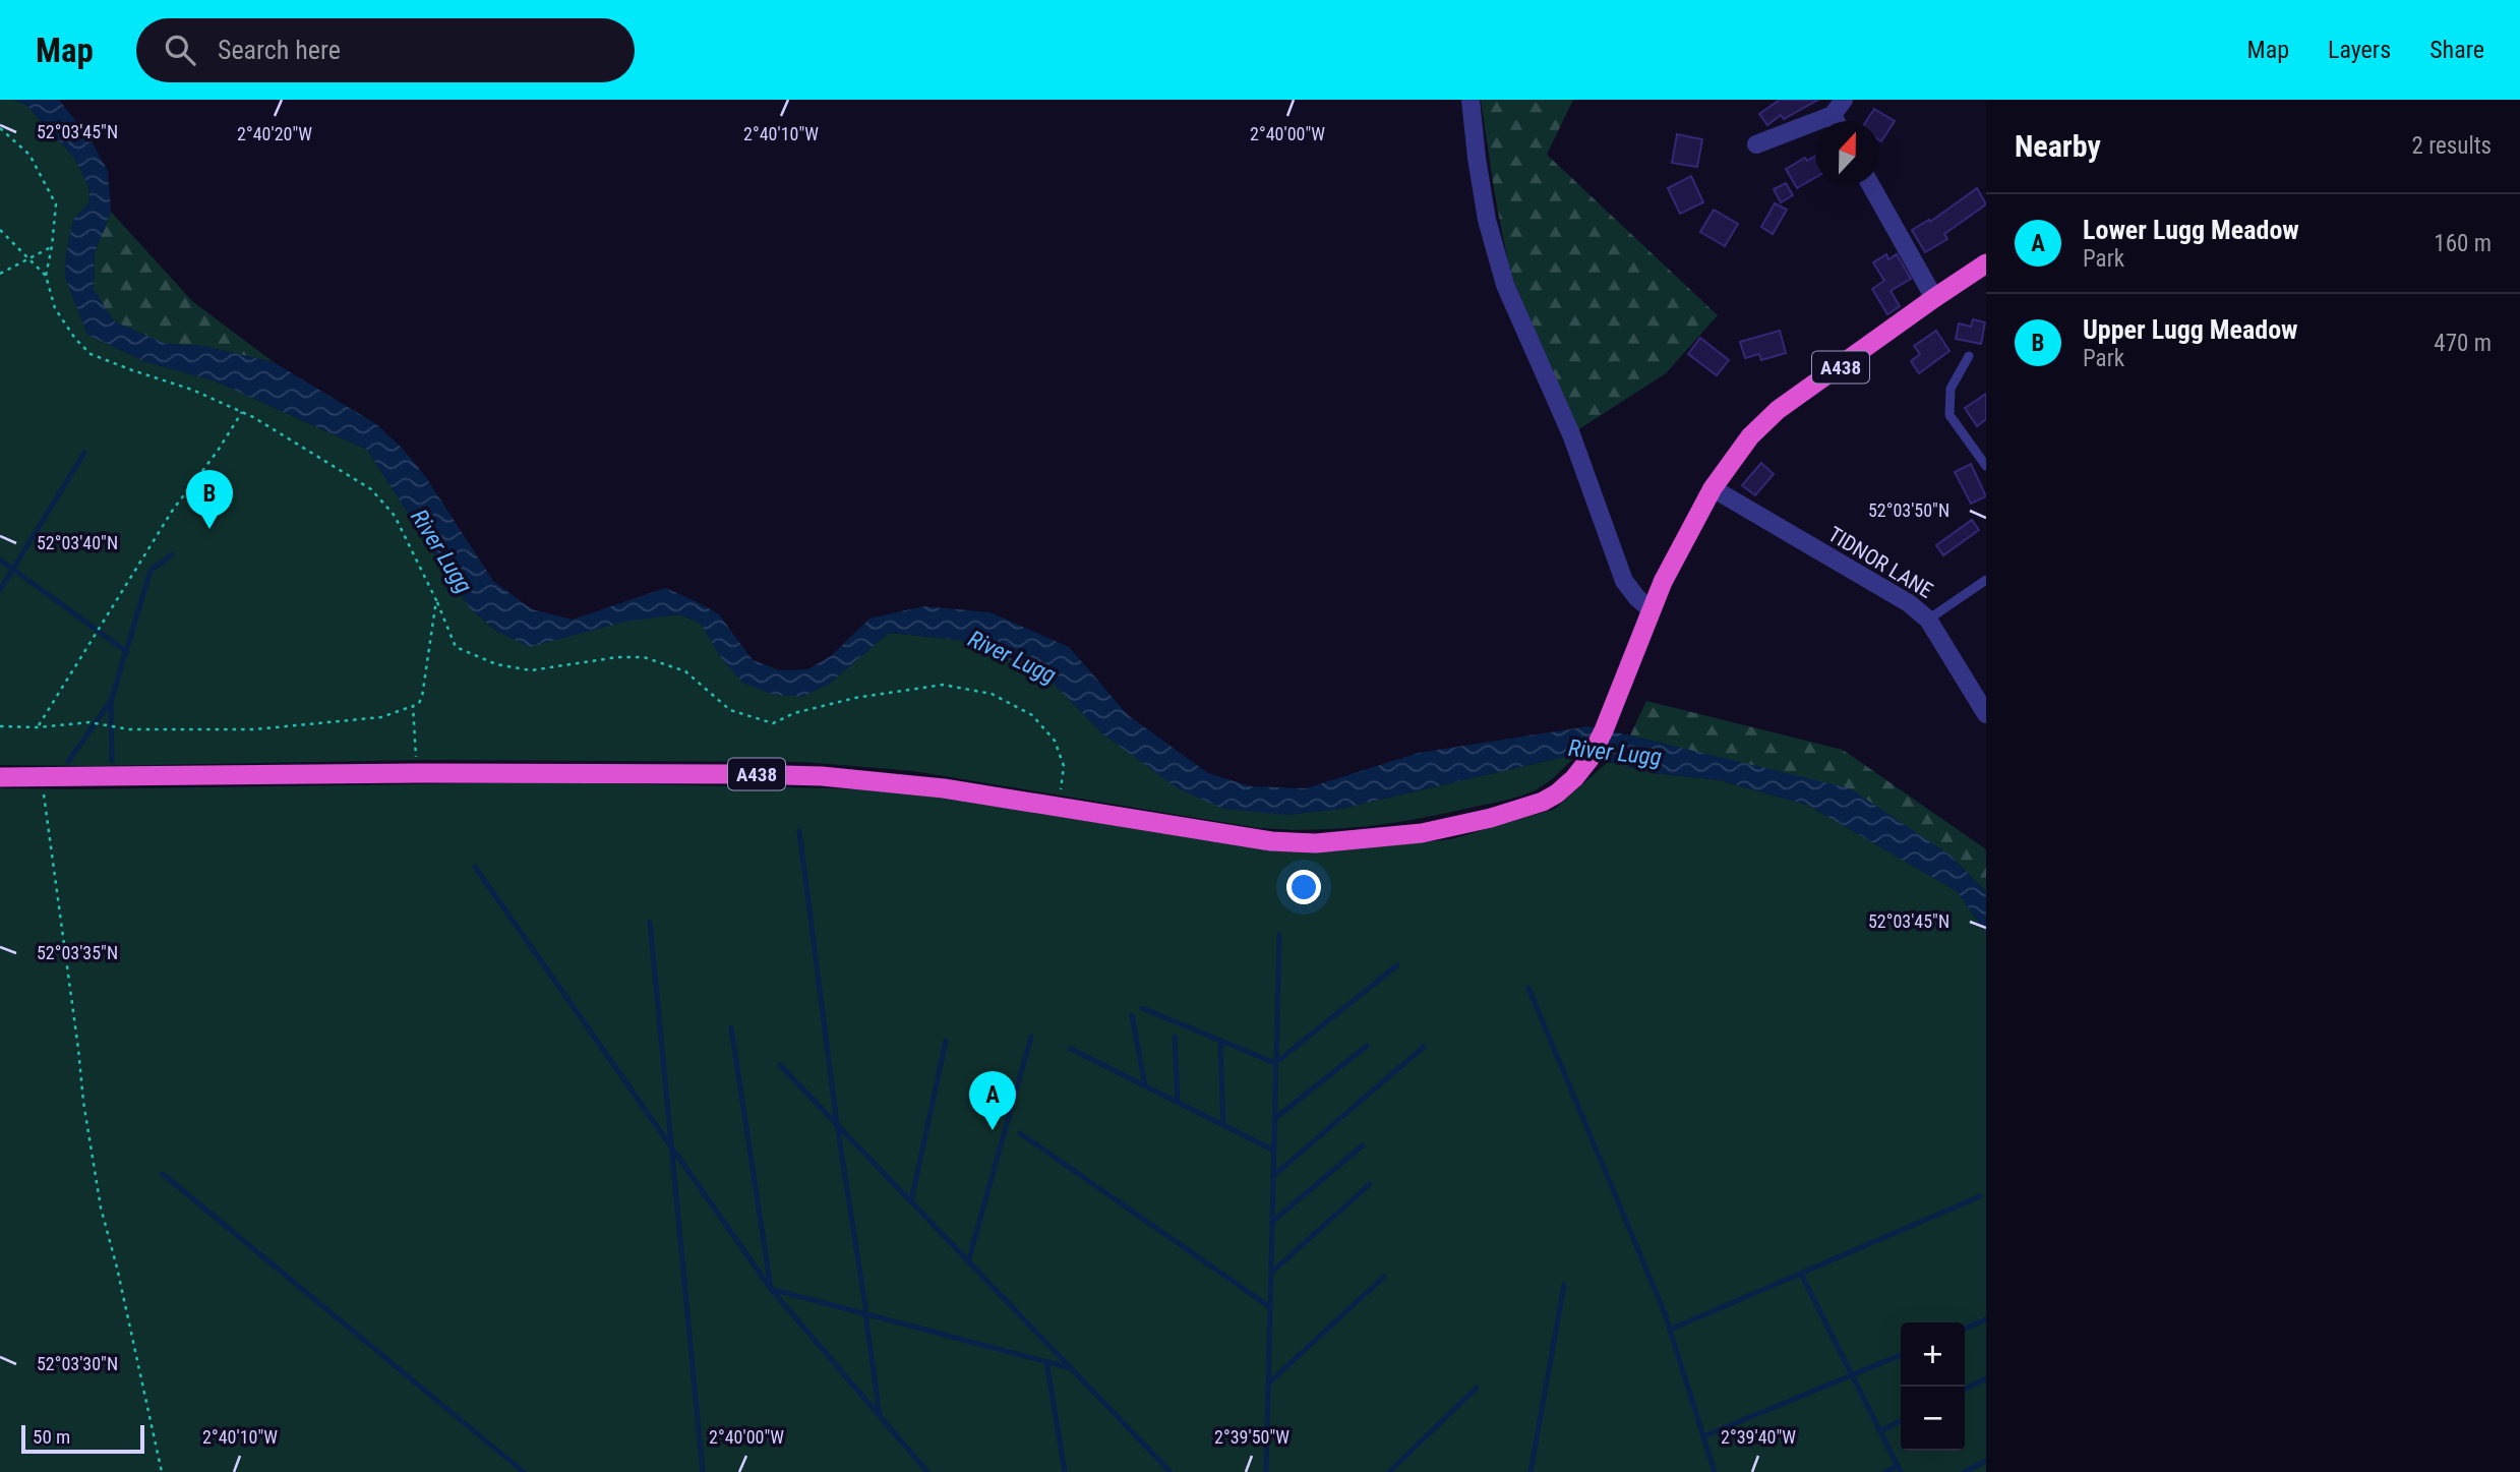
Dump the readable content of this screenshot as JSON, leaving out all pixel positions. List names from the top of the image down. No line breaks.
{"streets":{"highway":["A438"],"street":["TIDNOR LANE"]},"crossings":[["A438","TIDNOR LANE"]],"water":["River Lugg"],"scale_bar":"50 m","north":"top","page":{"header":"Map","search":"Search here","nav":["Map","Layers","Share"],"heading":["Nearby","2 results"],"list":[{"mark":"A","name":"Lower Lugg Meadow","note":"Park","value":"160 m"},{"mark":"B","name":"Upper Lugg Meadow","note":"Park","value":"470 m"}],"pins":["B","A"],"map_buttons":["+","−"],"scale":"50 m"},"coordinates":["52°03'45\"N","2°40'10\"W","2°40'00\"W","2°40'20\"W","52°03'50\"N","52°03'40\"N","52°03'35\"N","52°03'30\"N","2°39'50\"W","2°39'40\"W"]}
